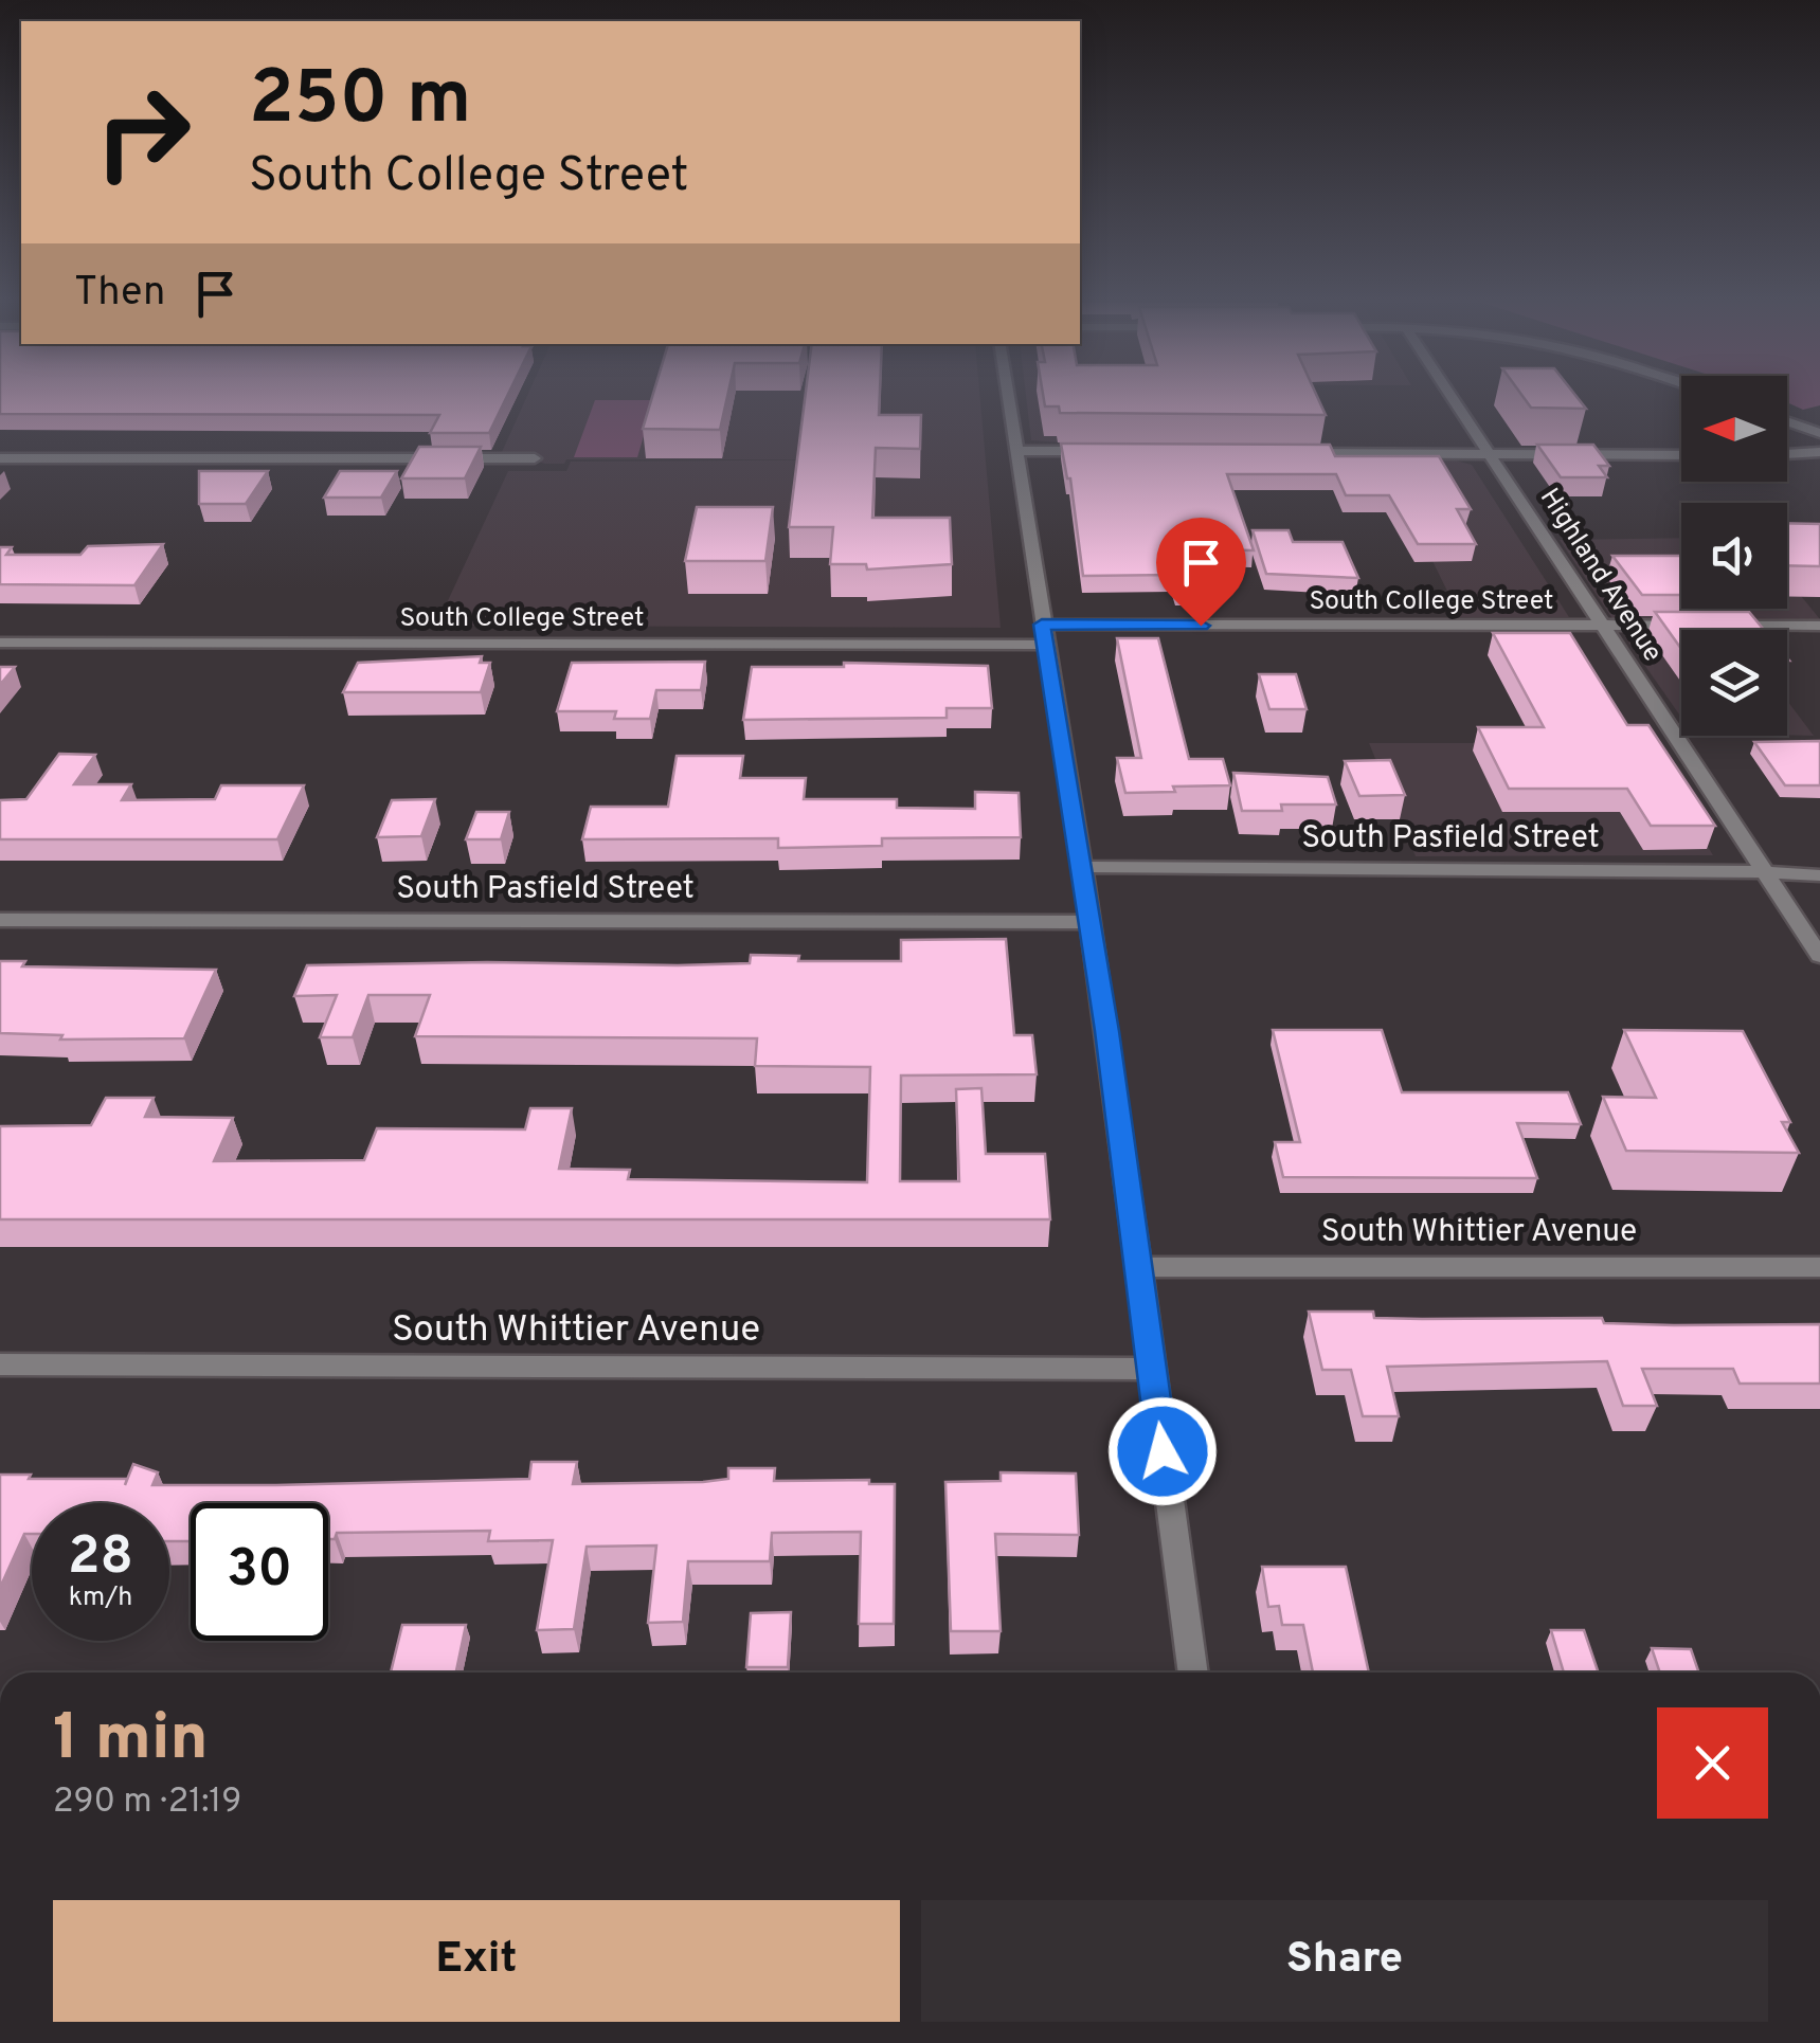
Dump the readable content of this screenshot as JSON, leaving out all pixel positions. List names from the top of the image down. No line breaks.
{"streets":{"street":["Highland Avenue","South College Street","South Pasfield Street","South Whittier Avenue"]},"crossings":[["Highland Avenue","South College Street"],["Highland Avenue","South Pasfield Street"]],"north":"left","page":{"turn":["250 m","South College Street"],"then":"Then","speed":"28 km/h","limit":"30","heading":["1 min","290 m · 21:19"],"buttons":["Exit","Share"]}}
